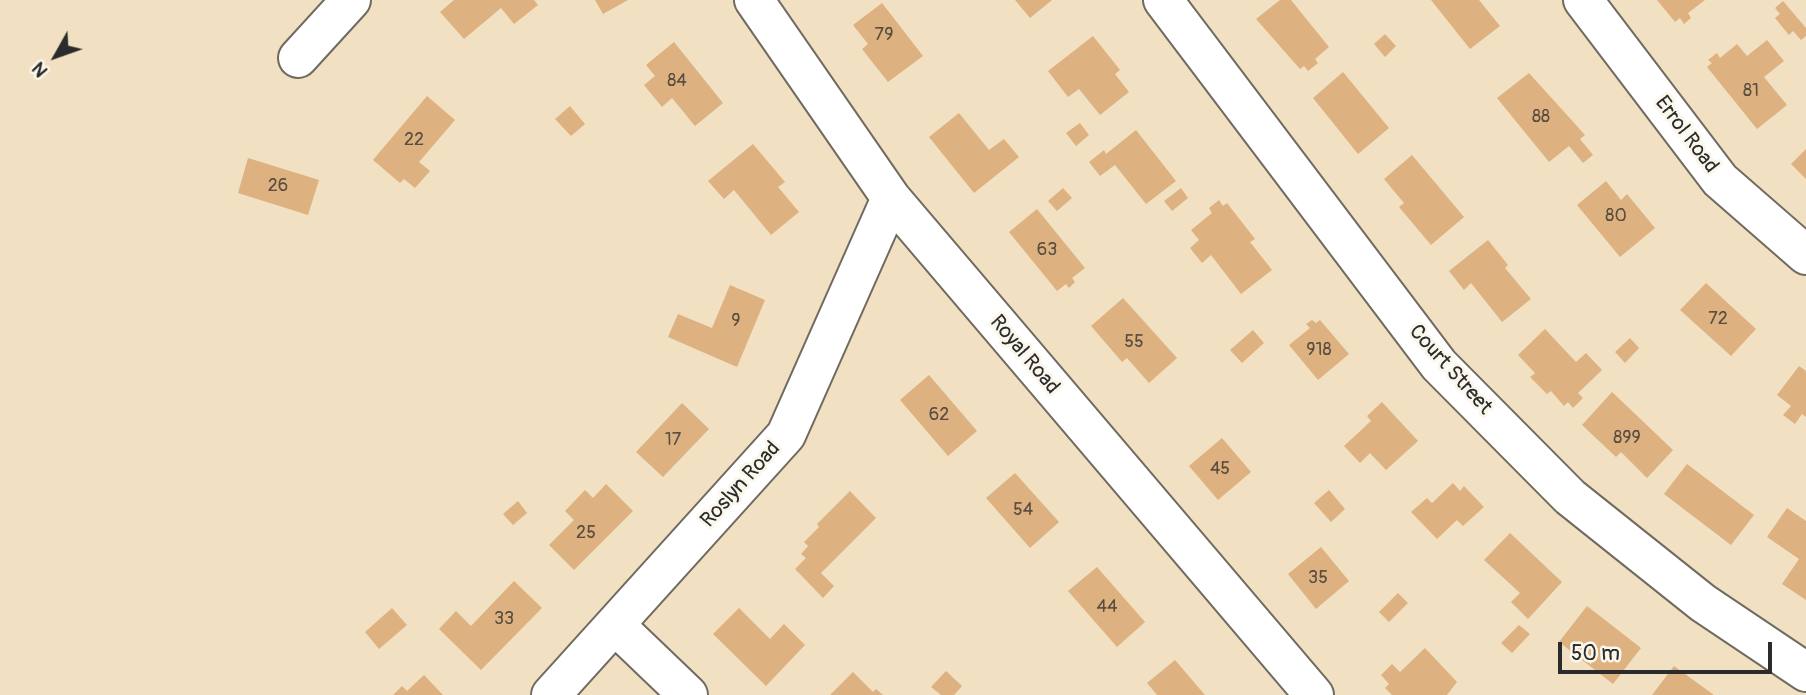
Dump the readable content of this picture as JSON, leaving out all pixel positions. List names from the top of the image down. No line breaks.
{"streets":{"street":["Errol Road","Royal Road","Court Street","Roslyn Road"]},"crossings":[["Royal Road","Roslyn Road"]],"house_numbers":["79","84","81","88","22","26","80","63","72","9","55","918","62","899","17","45","54","25","35","44","33"],"scale_bar":"50 m","north":"bottom left"}
